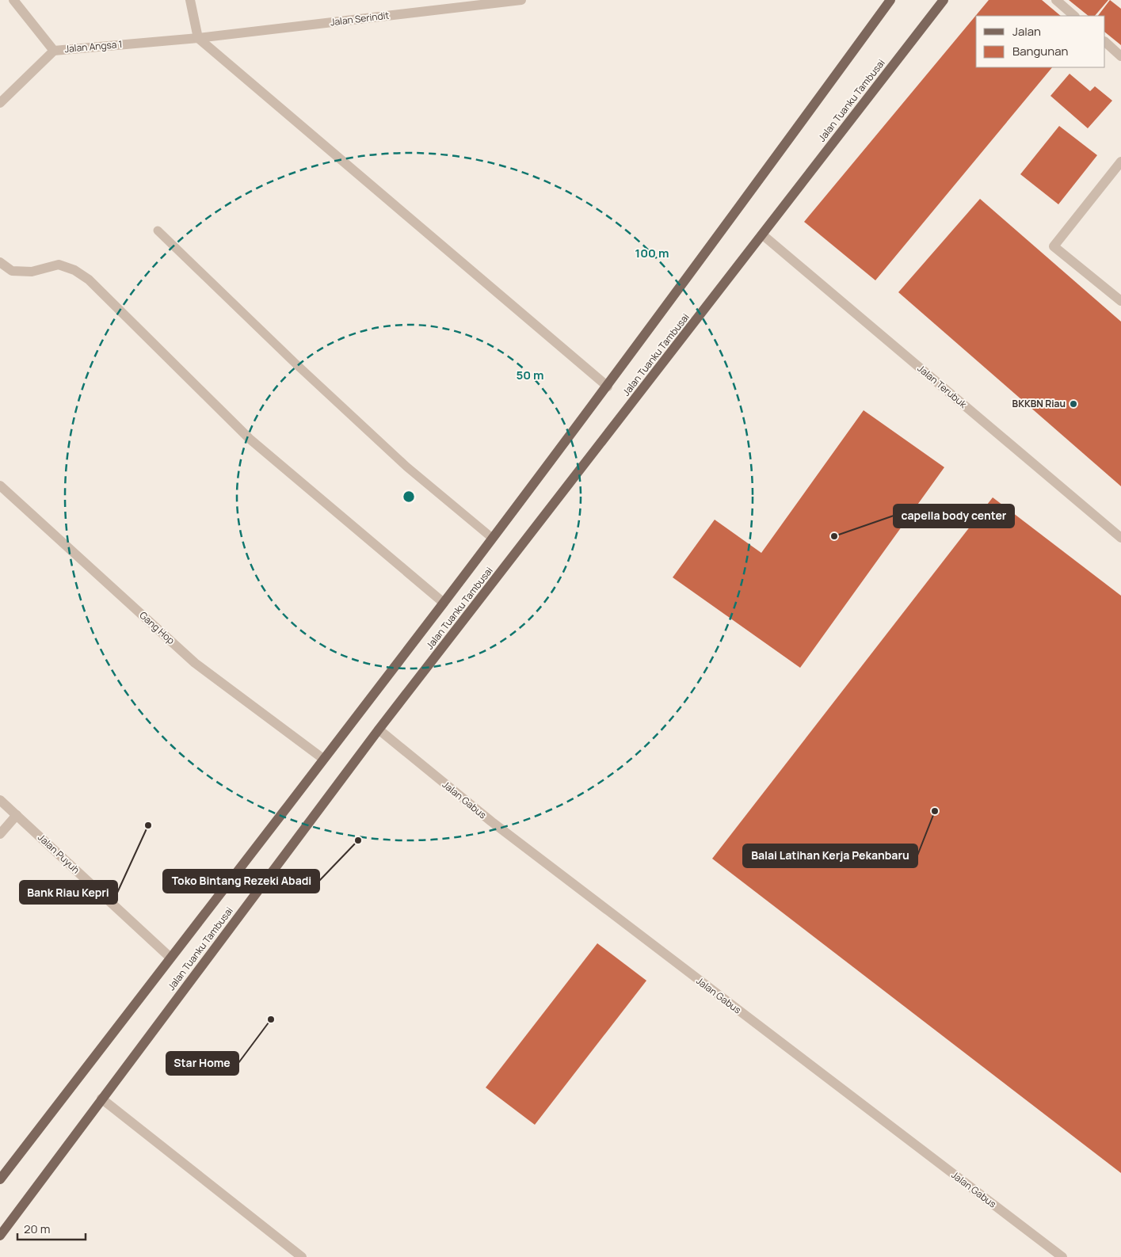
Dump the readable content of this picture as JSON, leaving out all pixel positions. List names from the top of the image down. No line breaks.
{"streets":{"main road":["Jalan Tuanku Tambusai"],"street":["Jalan Serindit","Jalan Angsa 1","Jalan Terubuk","Gang Hop","Jalan Gabus","Jalan Puyuh"]},"crossings":[["Jalan Serindit","Jalan Angsa 1"],["Jalan Tuanku Tambusai","Jalan Terubuk"],["Jalan Tuanku Tambusai","Gang Hop"],["Jalan Tuanku Tambusai","Jalan Gabus"],["Jalan Tuanku Tambusai","Jalan Puyuh"]],"places":["BKKBN Riau","capella body center","Balai Latihan Kerja Pekanbaru","Bank Riau Kepri","Toko Bintang Rezeki Abadi","Star Home"],"legend":["Jalan","Bangunan"],"scale_bar":"20 m","rings":["100 m","50 m"]}
